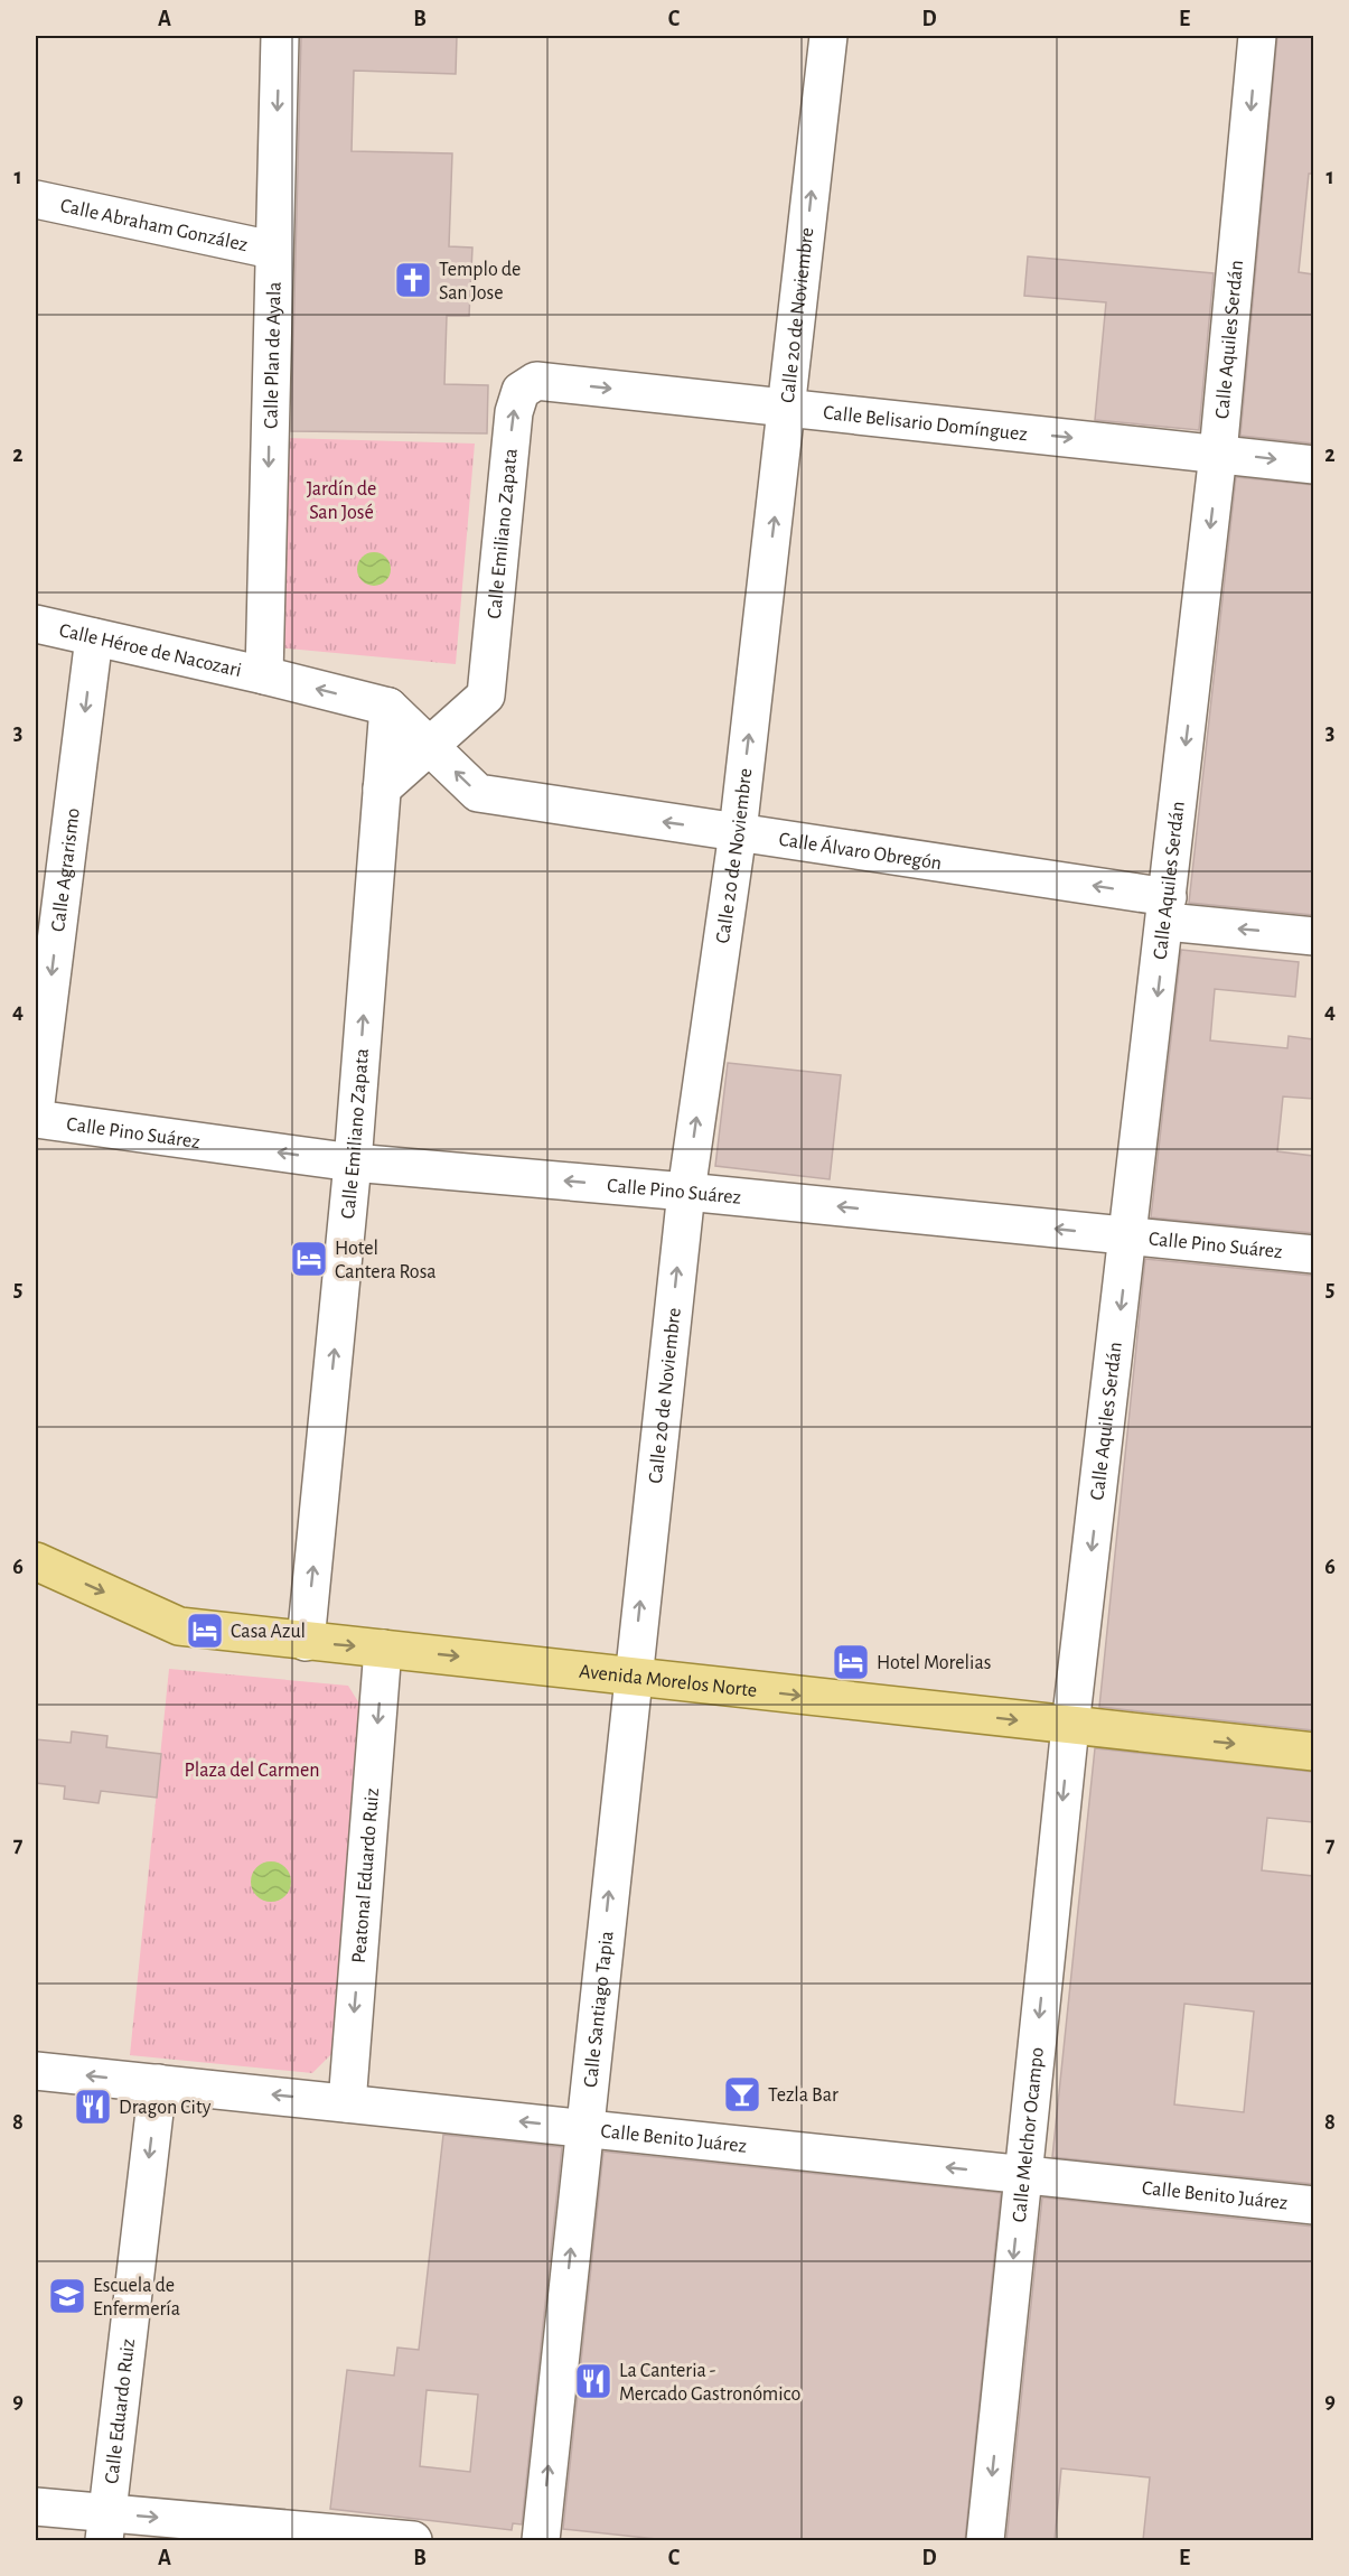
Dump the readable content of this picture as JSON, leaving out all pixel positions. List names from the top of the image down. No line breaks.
{"streets":{"main road":["Avenida Morelos Norte"],"street":["Calle Abraham González","Calle 20 de Noviembre","Calle Aquiles Serdán","Calle Plan de Ayala","Calle Belisario Domínguez","Calle Emiliano Zapata","Calle Héroe de Nacozari","Calle Álvaro Obregón","Calle Agrarismo","Calle Pino Suárez","Peatonal Eduardo Ruiz","Calle Santiago Tapia","Calle Melchor Ocampo","Calle Benito Juárez","Calle Eduardo Ruiz"]},"crossings":[["Calle Abraham González","Calle Plan de Ayala"],["Calle 20 de Noviembre","Calle Belisario Domínguez"],["Calle 20 de Noviembre","Calle Álvaro Obregón"],["Calle 20 de Noviembre","Calle Pino Suárez"],["Calle 20 de Noviembre","Avenida Morelos Norte"],["Calle 20 de Noviembre","Calle Santiago Tapia"],["Calle Aquiles Serdán","Calle Belisario Domínguez"],["Calle Aquiles Serdán","Calle Álvaro Obregón"],["Calle Aquiles Serdán","Calle Pino Suárez"],["Calle Aquiles Serdán","Avenida Morelos Norte"],["Calle Aquiles Serdán","Calle Melchor Ocampo"],["Calle Plan de Ayala","Calle Héroe de Nacozari"],["Calle Belisario Domínguez","Calle Emiliano Zapata"],["Calle Emiliano Zapata","Calle Héroe de Nacozari"],["Calle Emiliano Zapata","Calle Álvaro Obregón"],["Calle Emiliano Zapata","Calle Pino Suárez"],["Calle Emiliano Zapata","Avenida Morelos Norte"],["Calle Héroe de Nacozari","Calle Álvaro Obregón"],["Calle Héroe de Nacozari","Calle Agrarismo"],["Avenida Morelos Norte","Peatonal Eduardo Ruiz"],["Avenida Morelos Norte","Calle Santiago Tapia"],["Avenida Morelos Norte","Calle Melchor Ocampo"],["Peatonal Eduardo Ruiz","Calle Benito Juárez"],["Calle Santiago Tapia","Calle Benito Juárez"],["Calle Melchor Ocampo","Calle Benito Juárez"],["Calle Benito Juárez","Calle Eduardo Ruiz"]],"one_way":["Calle 20 de Noviembre","Calle Aquiles Serdán","Calle Plan de Ayala","Calle Belisario Domínguez","Calle Emiliano Zapata","Calle Héroe de Nacozari","Calle Álvaro Obregón","Calle Agrarismo","Calle Pino Suárez","Avenida Morelos Norte","Peatonal Eduardo Ruiz","Calle Santiago Tapia","Calle Melchor Ocampo","Calle Benito Juárez","Calle Eduardo Ruiz"],"parks":["Jardín de San José","Plaza del Carmen"],"places":{"church":["Templo de San Jose"],"hotel":["Hotel Cantera Rosa","Casa Azul","Hotel Morelias"],"bar":["Tezla Bar"],"restaurant":["Dragon City","La Canteria - Mercado Gastronómico"],"school or university":["Escuela de Enfermería"]},"grid":{"columns":["A","B","C","D","E"],"rows":["1","2","3","4","5","6","7","8","9"]}}
